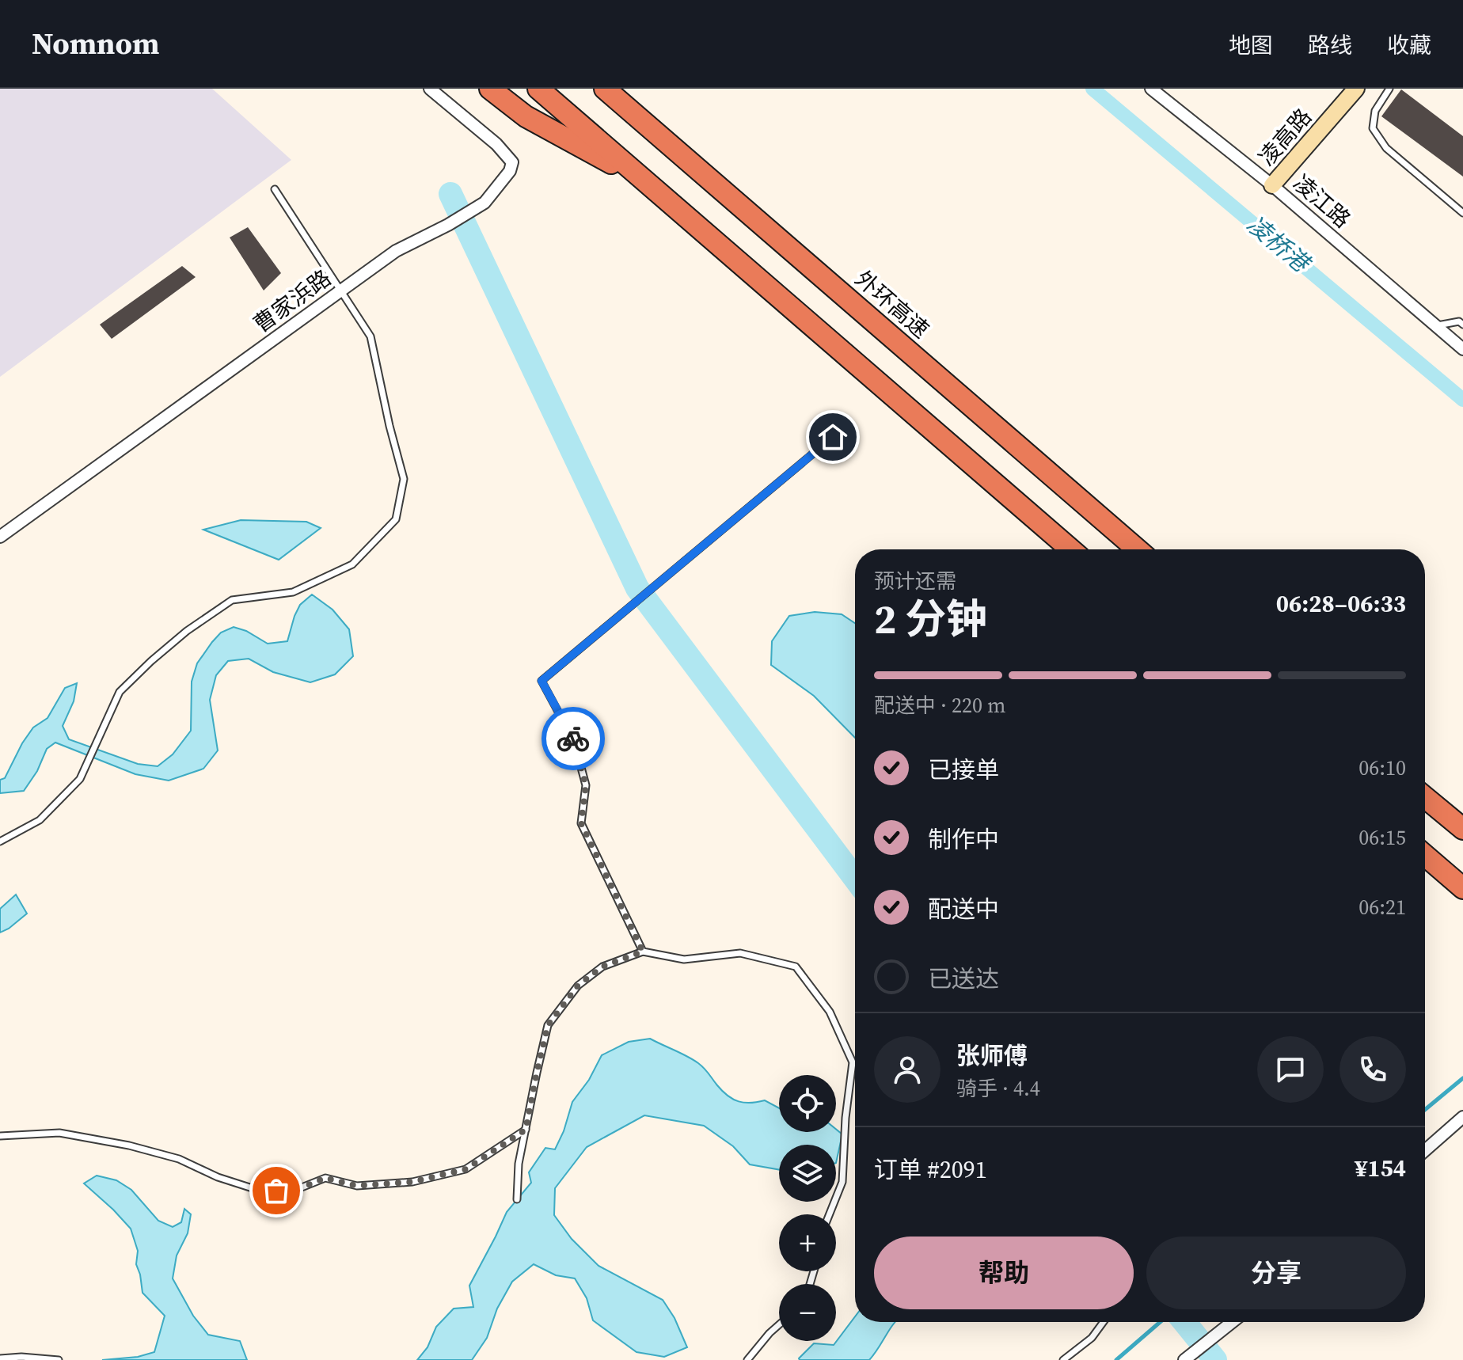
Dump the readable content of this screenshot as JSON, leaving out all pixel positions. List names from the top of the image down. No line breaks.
{"streets":{"highway":["外环高速"],"street":["凌高路","凌江路","曹家浜路"]},"crossings":[["凌高路","凌江路"]],"water":["凌桥港"],"page":{"header":"Nomnom","nav":["地图","路线","收藏"],"heading":["2 分钟","预计还需","06:28–06:33"],"panel":["张师傅","骑手 · 4.4","订单 #2091","¥154"],"bar":"配送中 · 220 m","list":[["已接单","06:10"],["制作中","06:15"],["配送中","06:21"],"已送达"],"map_buttons":["+","−"],"buttons":["帮助","分享"]}}
